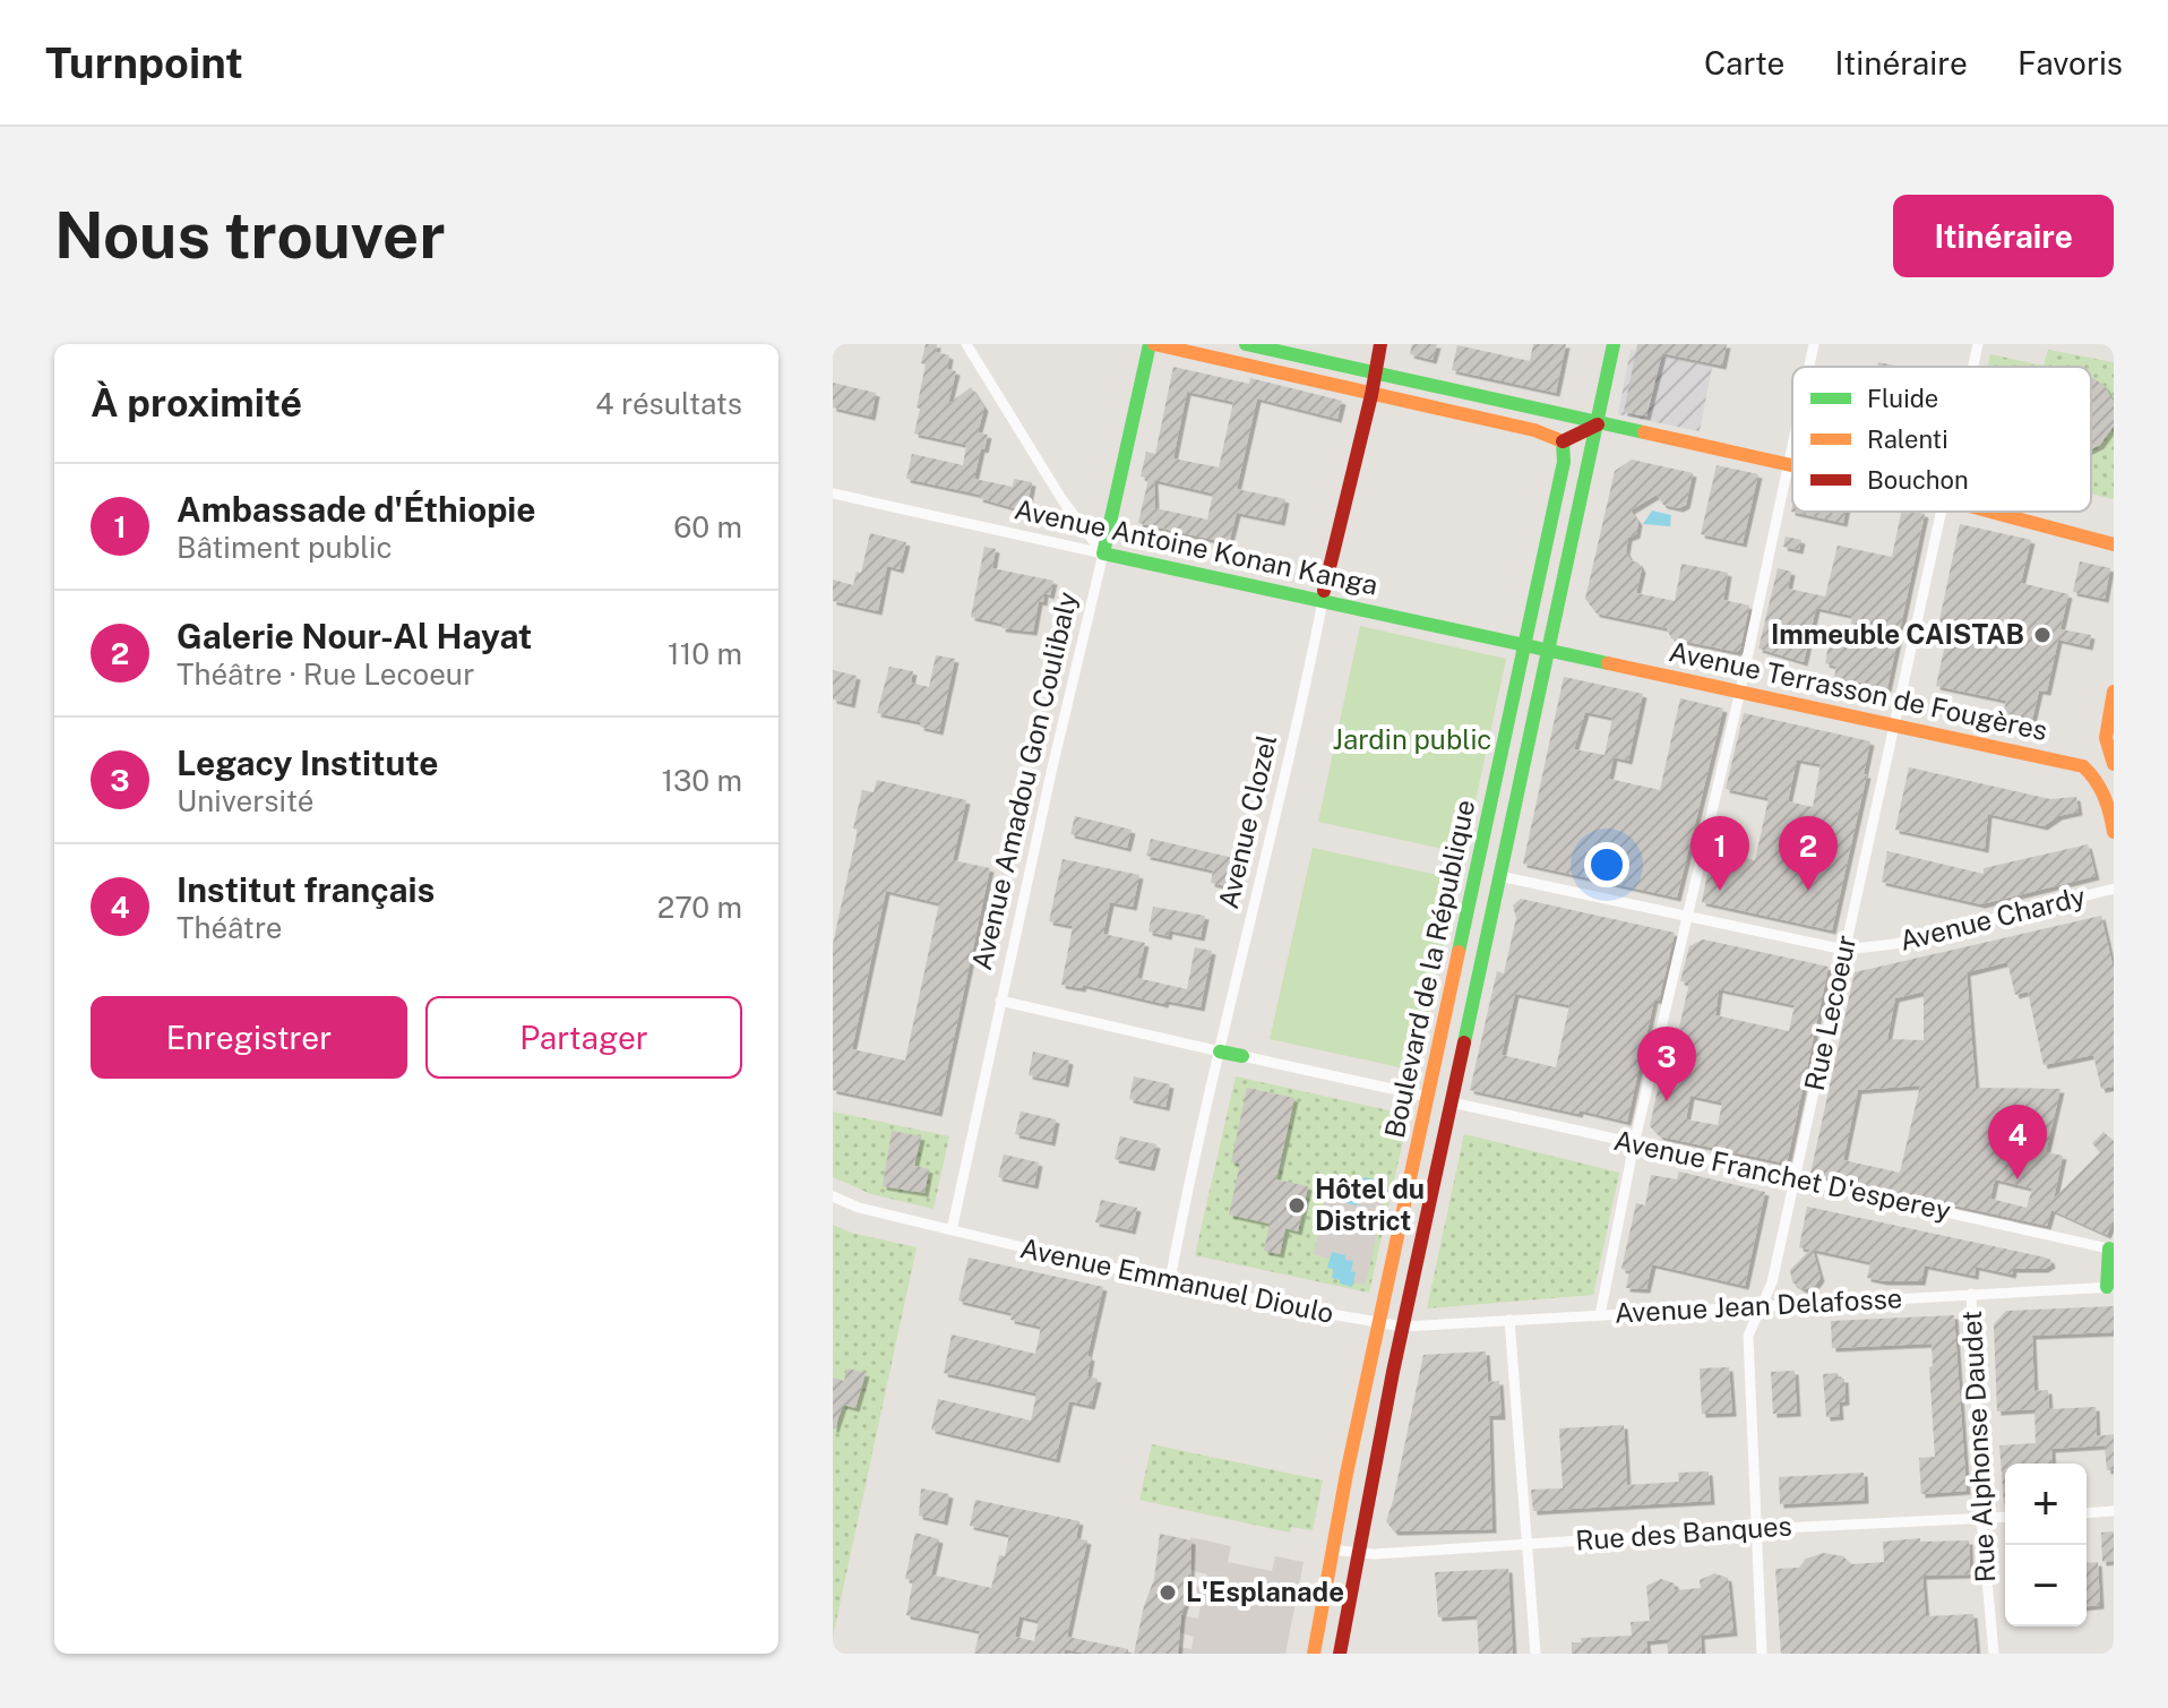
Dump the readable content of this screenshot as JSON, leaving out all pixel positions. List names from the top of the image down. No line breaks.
{"streets":{"main road":["Avenue Antoine Konan Kanga","Avenue Terrasson de Fougères","Avenue Amadou Gon Coulibaly","Avenue Clozel","Boulevard de la République"],"street":["Avenue Chardy","Rue Lecoeur","Avenue Franchet D'esperey","Avenue Emmanuel Dioulo","Avenue Jean Delafosse","Rue Alphonse Daudet","Rue des Banques"]},"crossings":[["Avenue Antoine Konan Kanga","Avenue Terrasson de Fougères"],["Avenue Antoine Konan Kanga","Avenue Amadou Gon Coulibaly"],["Avenue Antoine Konan Kanga","Avenue Clozel"],["Avenue Antoine Konan Kanga","Boulevard de la République"],["Avenue Terrasson de Fougères","Boulevard de la République"],["Avenue Terrasson de Fougères","Rue Lecoeur"],["Avenue Amadou Gon Coulibaly","Avenue Emmanuel Dioulo"],["Avenue Clozel","Avenue Emmanuel Dioulo"],["Avenue Chardy","Boulevard de la République"],["Avenue Chardy","Rue Lecoeur"],["Boulevard de la République","Avenue Franchet D'esperey"],["Boulevard de la République","Avenue Emmanuel Dioulo"],["Boulevard de la République","Avenue Jean Delafosse"],["Boulevard de la République","Rue des Banques"],["Rue Lecoeur","Avenue Franchet D'esperey"],["Rue Lecoeur","Avenue Jean Delafosse"],["Rue Lecoeur","Rue des Banques"],["Avenue Emmanuel Dioulo","Avenue Jean Delafosse"],["Avenue Jean Delafosse","Rue Alphonse Daudet"],["Rue Alphonse Daudet","Rue des Banques"]],"parks":["Jardin public"],"places":["Immeuble CAISTAB","Hôtel du District","L'Esplanade"],"legend":["Fluide","Ralenti","Bouchon"],"page":{"header":"Turnpoint","nav":["Carte","Itinéraire","Favoris"],"buttons":["Itinéraire",["Enregistrer","Partager"]],"title":"Nous trouver","heading":["À proximité","4 résultats"],"list":[{"mark":"1","name":"Ambassade d'Éthiopie","note":"Bâtiment public","value":"60 m"},{"mark":"2","name":"Galerie Nour-Al Hayat","note":"Théâtre · Rue Lecoeur","value":"110 m"},{"mark":"3","name":"Legacy Institute","note":"Université","value":"130 m"},{"mark":"4","name":"Institut français","note":"Théâtre","value":"270 m"}],"pins":["1","2","3","4"],"map_buttons":["+","−"]}}
